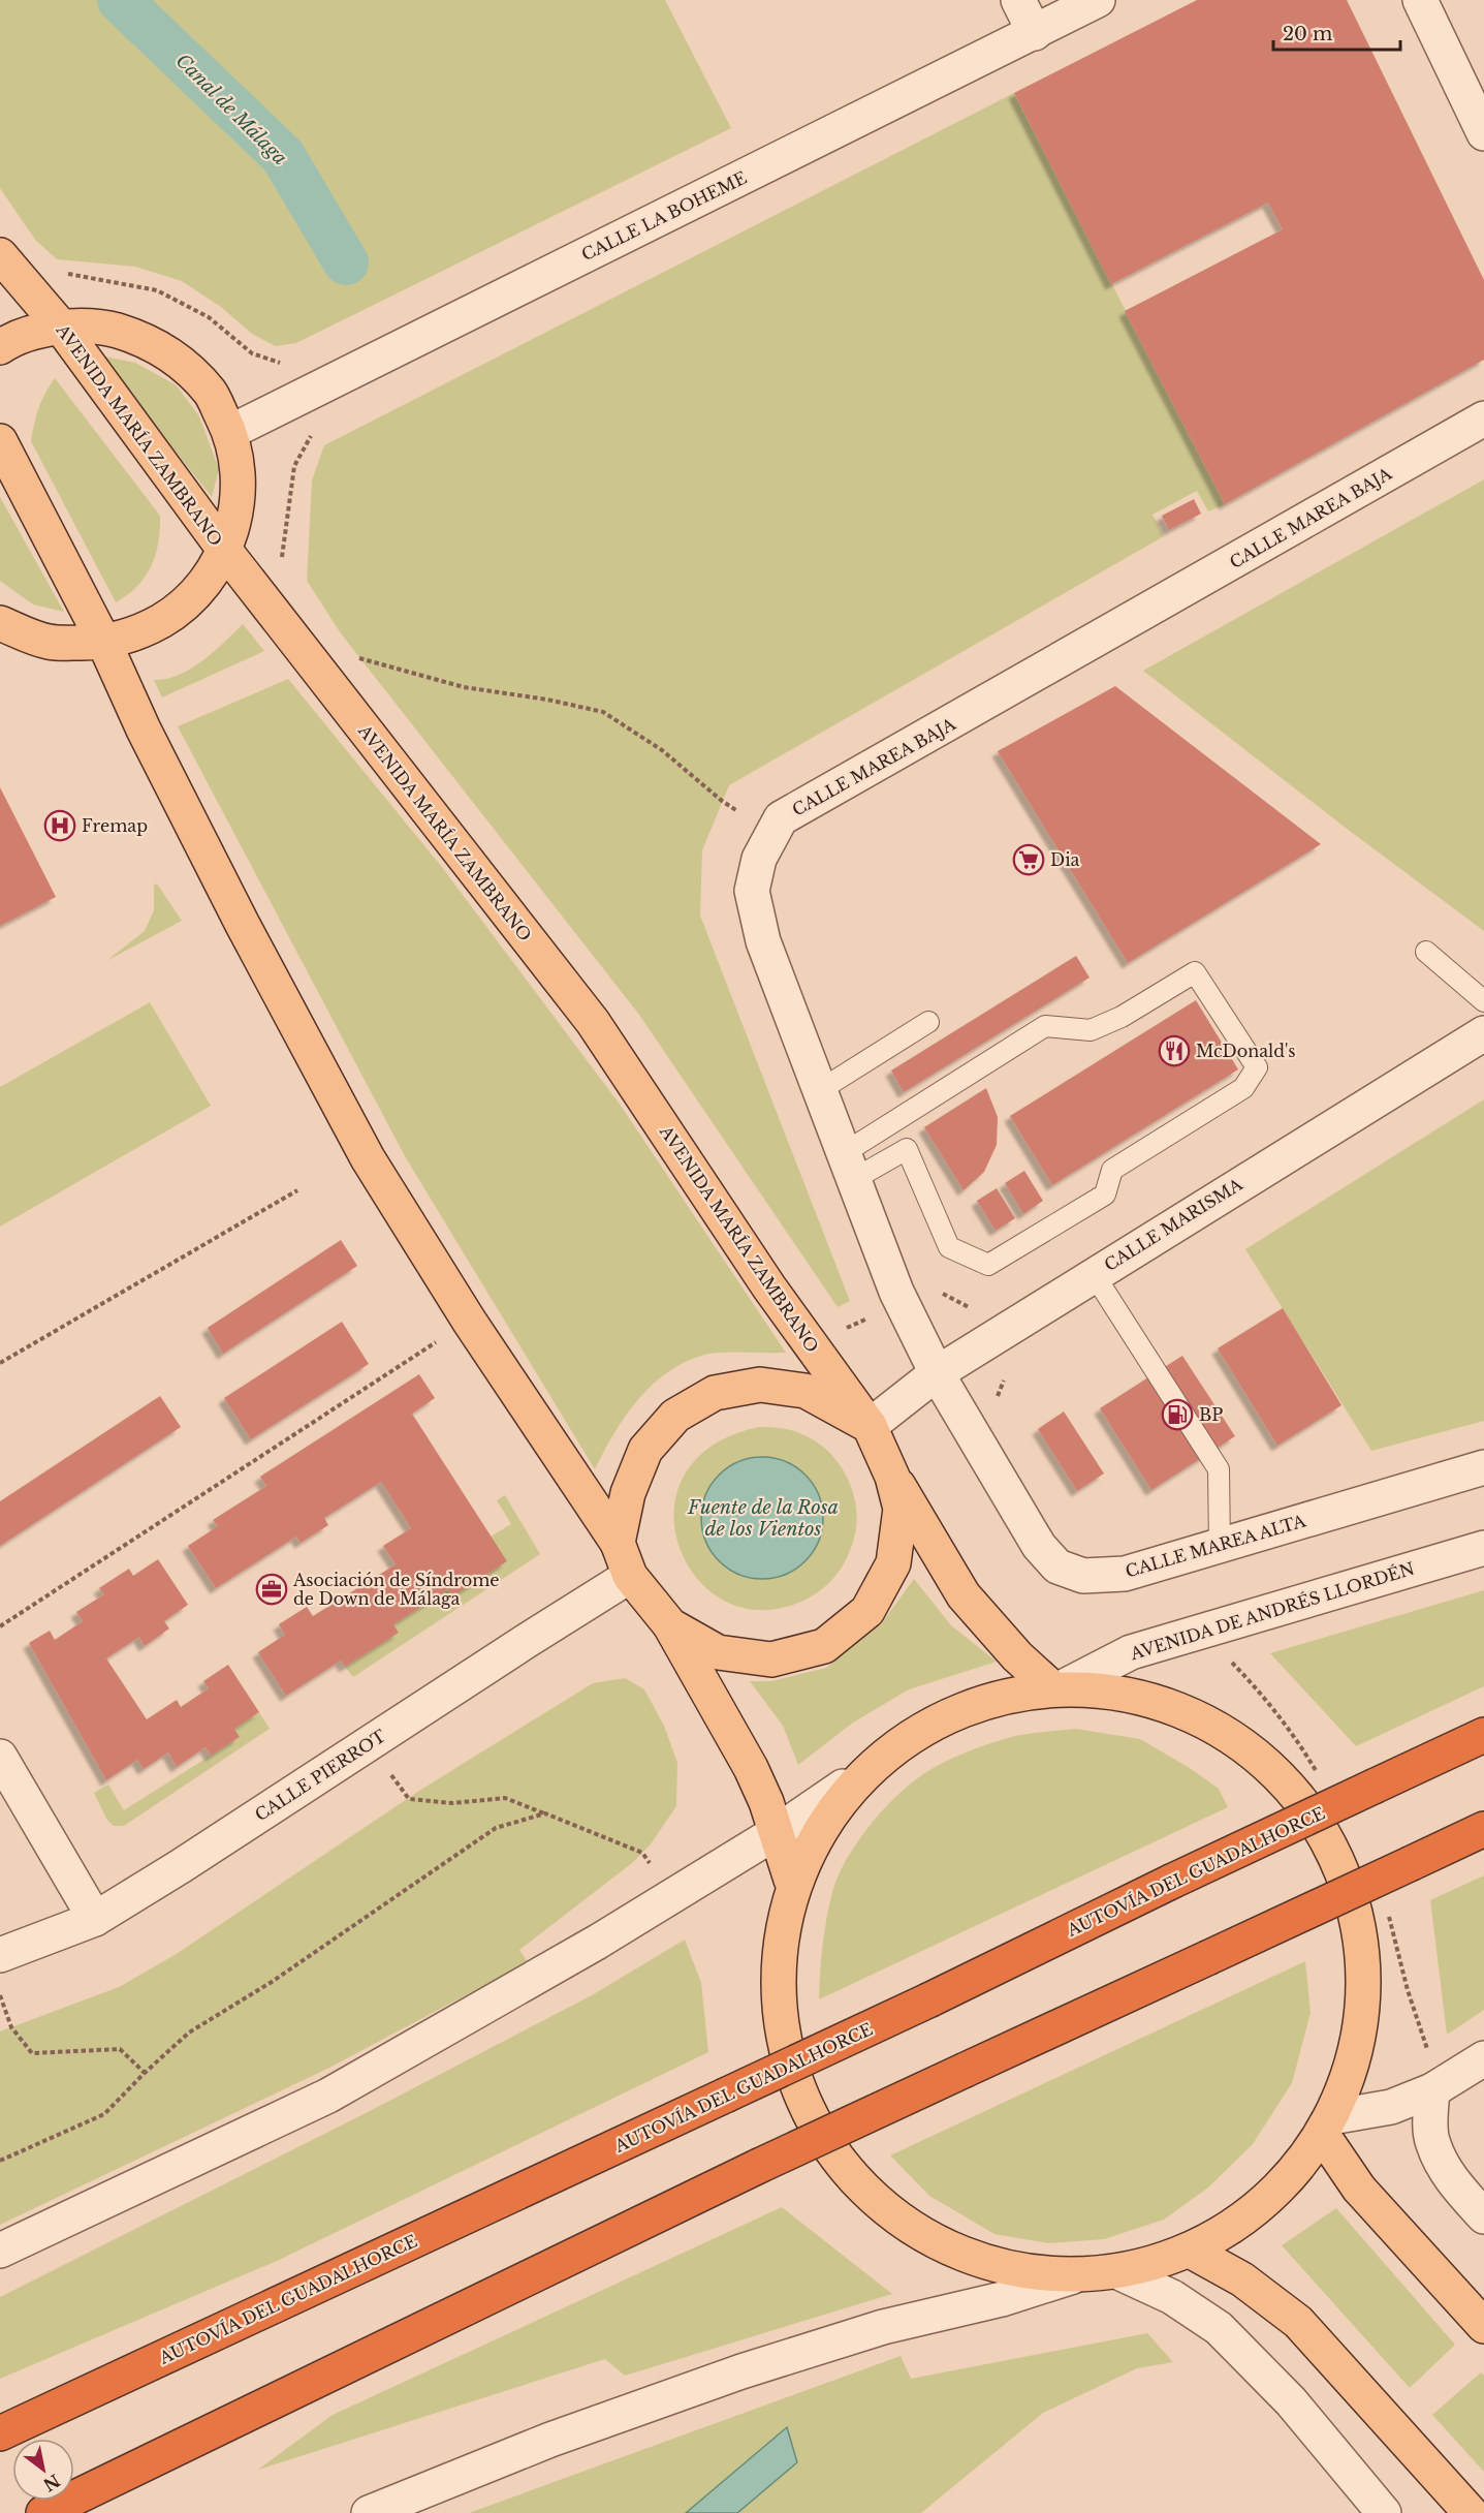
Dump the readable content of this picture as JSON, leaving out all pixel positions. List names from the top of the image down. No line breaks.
{"streets":{"highway":["AUTOVÍA DEL GUADALHORCE"],"main road":["AVENIDA MARÍA ZAMBRANO"],"street":["CALLE LA BOHEME","CALLE MAREA BAJA","CALLE MARISMA","CALLE MAREA ALTA","AVENIDA DE ANDRÉS LLORDÉN","CALLE PIERROT"]},"crossings":[["AVENIDA MARÍA ZAMBRANO","CALLE MARISMA"],["CALLE MAREA BAJA","CALLE MARISMA"],["CALLE MAREA BAJA","CALLE MAREA ALTA"],["CALLE MARISMA","CALLE MAREA ALTA"]],"water":["Canal de Málaga","Fuente de la Rosa de los Vientos"],"places":{"hospital":["Fremap"],"supermarket":["Dia"],"restaurant":["McDonald's"],"fuel station":["BP"],"office":["Asociación de Síndrome de Down de Málaga"]},"scale_bar":"20 m","north":"bottom right"}
